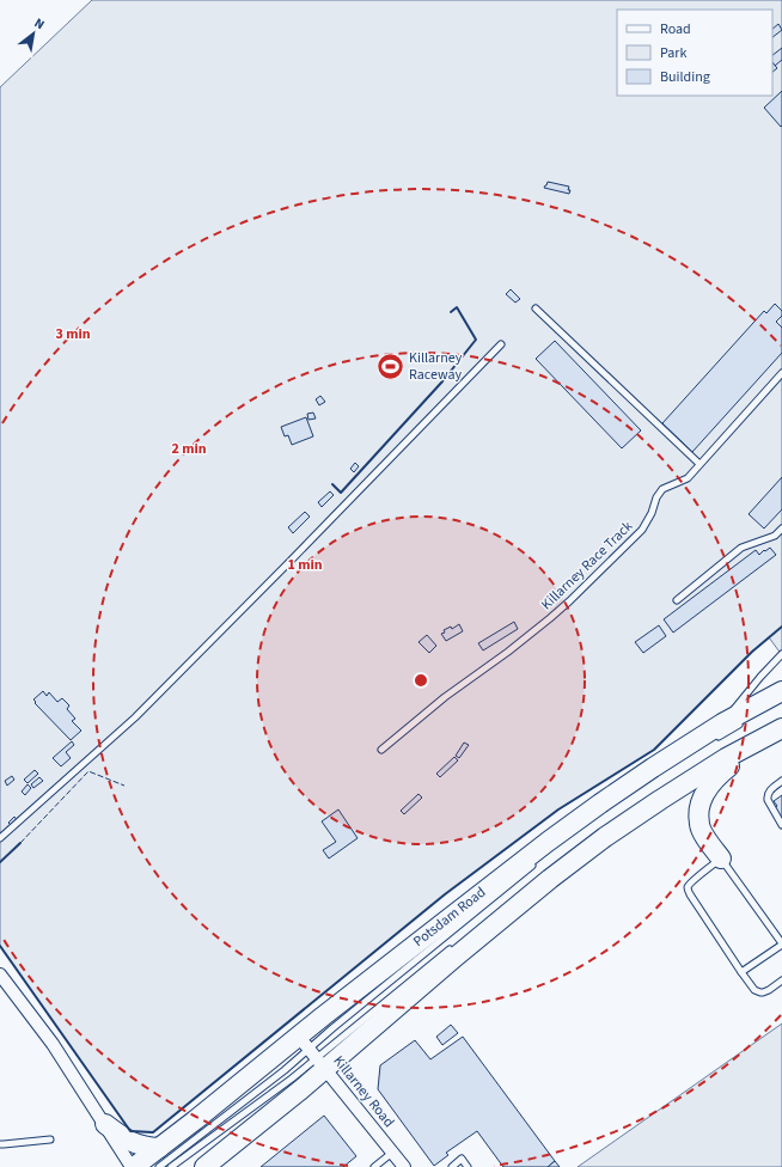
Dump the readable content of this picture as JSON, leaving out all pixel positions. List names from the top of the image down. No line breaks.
{"streets":{"main road":["Potsdam Road"],"street":["Killarney Road"],"lane":["Killarney Race Track"]},"crossings":[["Potsdam Road","Killarney Road"]],"places":{"sports":["Killarney Raceway"]},"legend":["Road","Park","Building"],"north":"top right","rings":["3 min","2 min","1 min"]}
